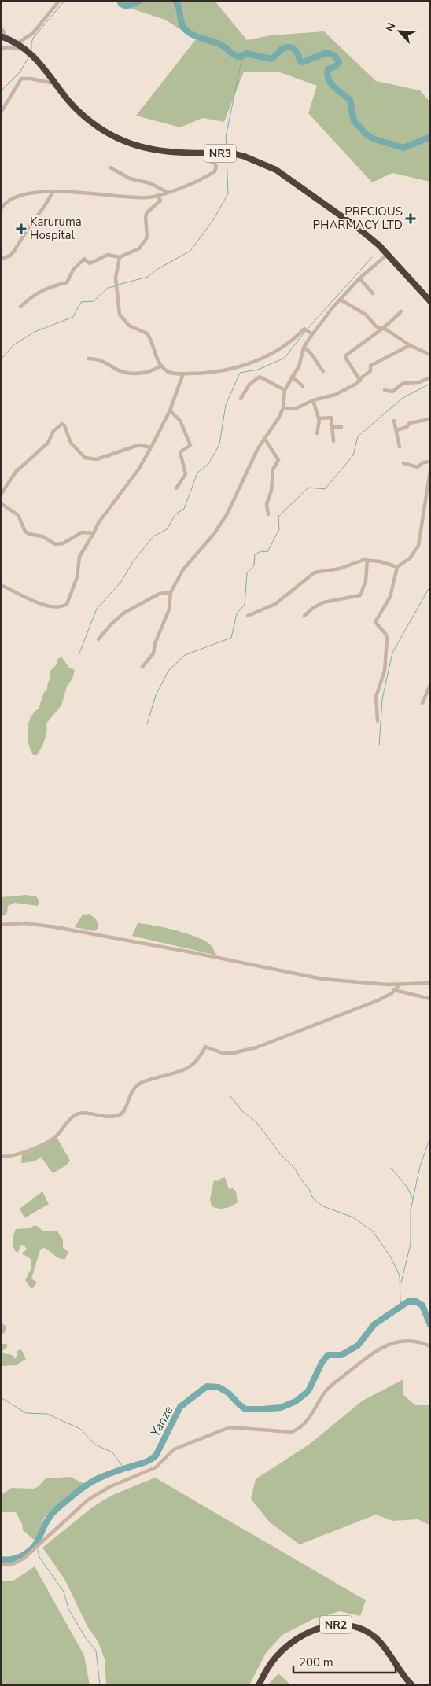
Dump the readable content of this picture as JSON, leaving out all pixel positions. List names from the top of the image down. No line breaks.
{"streets":{"highway":["NR3","NR2"]},"water":["Yanze"],"places":{"health":["PRECIOUS PHARMACY LTD","Karuruma Hospital"]},"scale_bar":"200 m","north":"top left"}
